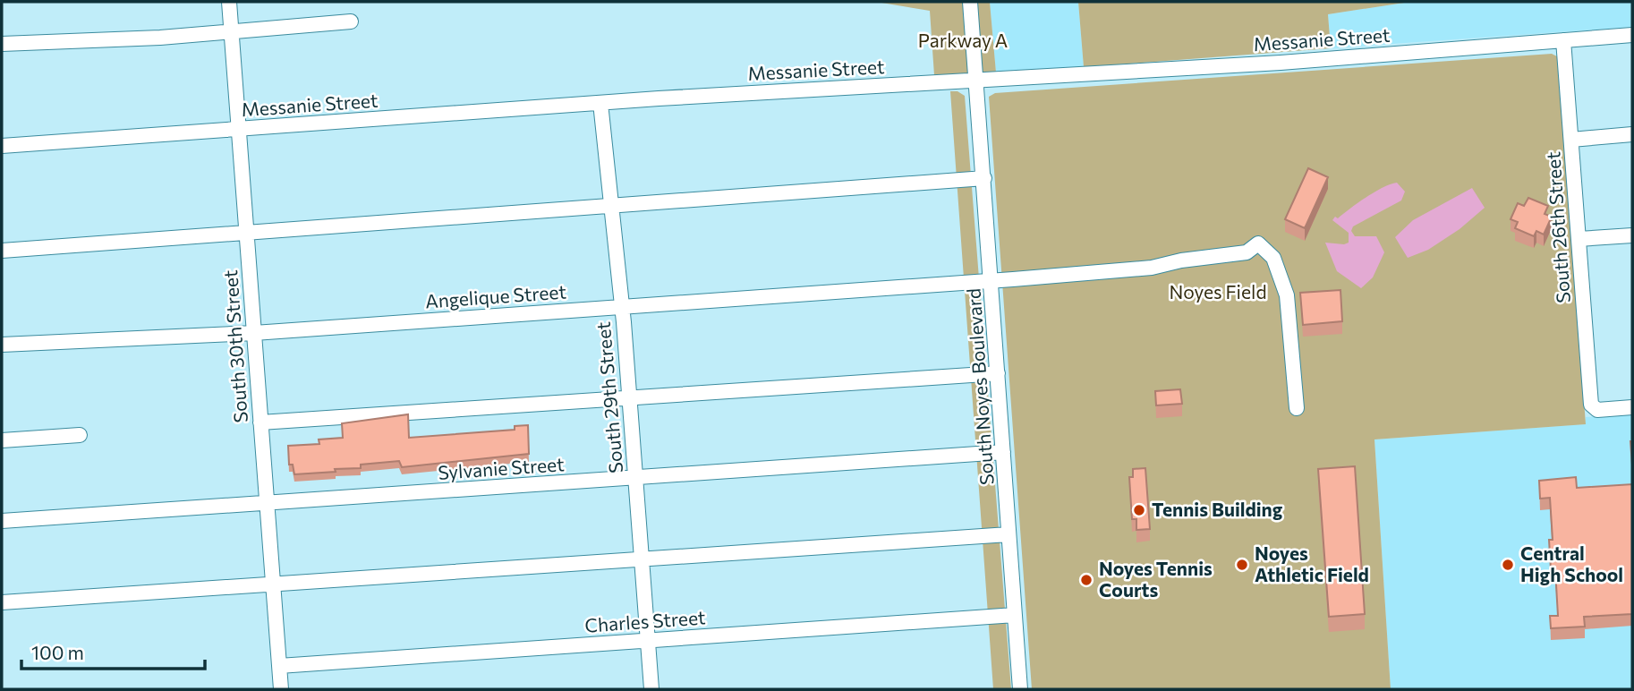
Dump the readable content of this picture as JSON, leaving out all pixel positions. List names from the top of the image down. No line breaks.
{"streets":{"street":["Messanie Street","South 26th Street","Angelique Street","South 30th Street","South Noyes Boulevard","South 29th Street","Sylvanie Street","Charles Street"]},"crossings":[["Messanie Street","South 26th Street"],["Messanie Street","South 30th Street"],["Messanie Street","South Noyes Boulevard"],["Messanie Street","South 29th Street"],["Angelique Street","South 30th Street"],["Angelique Street","South Noyes Boulevard"],["Angelique Street","South 29th Street"],["South 30th Street","Sylvanie Street"],["South 30th Street","Charles Street"],["South Noyes Boulevard","Sylvanie Street"],["South Noyes Boulevard","Charles Street"],["South 29th Street","Sylvanie Street"],["South 29th Street","Charles Street"]],"parks":["Parkway A","Noyes Field"],"places":["Tennis Building","Noyes Athletic Field","Central High School","Noyes Tennis Courts"],"scale_bar":"100 m"}
